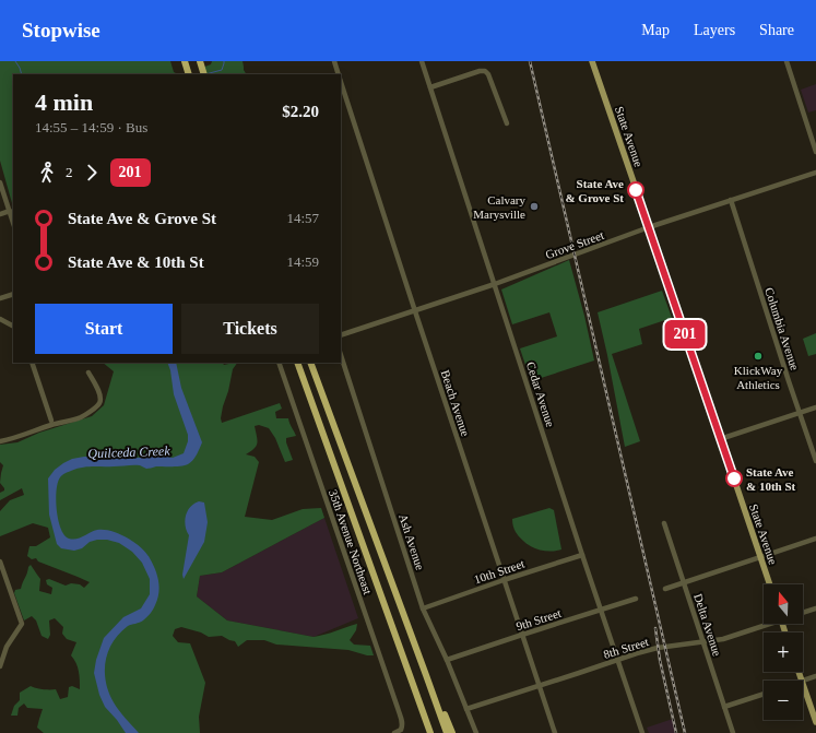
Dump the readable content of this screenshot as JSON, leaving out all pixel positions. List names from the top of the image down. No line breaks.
{"streets":{"main road":["State Avenue"],"street":["Grove Street","Columbia Avenue","Cedar Avenue","Beach Avenue","35th Avenue Northeast","Ash Avenue","10th Street","9th Street","Delta Avenue","8th Street"]},"crossings":[["State Avenue","Grove Street"],["Grove Street","Columbia Avenue"],["Grove Street","Cedar Avenue"],["Grove Street","Beach Avenue"],["Cedar Avenue","10th Street"],["Cedar Avenue","9th Street"],["Cedar Avenue","8th Street"],["Beach Avenue","10th Street"],["Beach Avenue","9th Street"],["Beach Avenue","8th Street"],["Ash Avenue","10th Street"],["Ash Avenue","9th Street"],["Ash Avenue","8th Street"],["Delta Avenue","8th Street"]],"water":["Quilceda Creek"],"places":["State Ave & Grove St","Calvary Marysville","KlickWay Athletics","State Ave & 10th St"],"lines":["bus line 201"],"north":"top","page":{"header":"Stopwise","nav":["Map","Layers","Share"],"on_map":"201","heading":["4 min","14:55 – 14:59 · Bus","$2.20"],"legs":["2","201"],"list":[{"name":"State Ave & Grove St","value":"14:57"},{"name":"State Ave & 10th St","value":"14:59"}],"buttons":["Start","Tickets"],"map_buttons":["+","−"]}}
